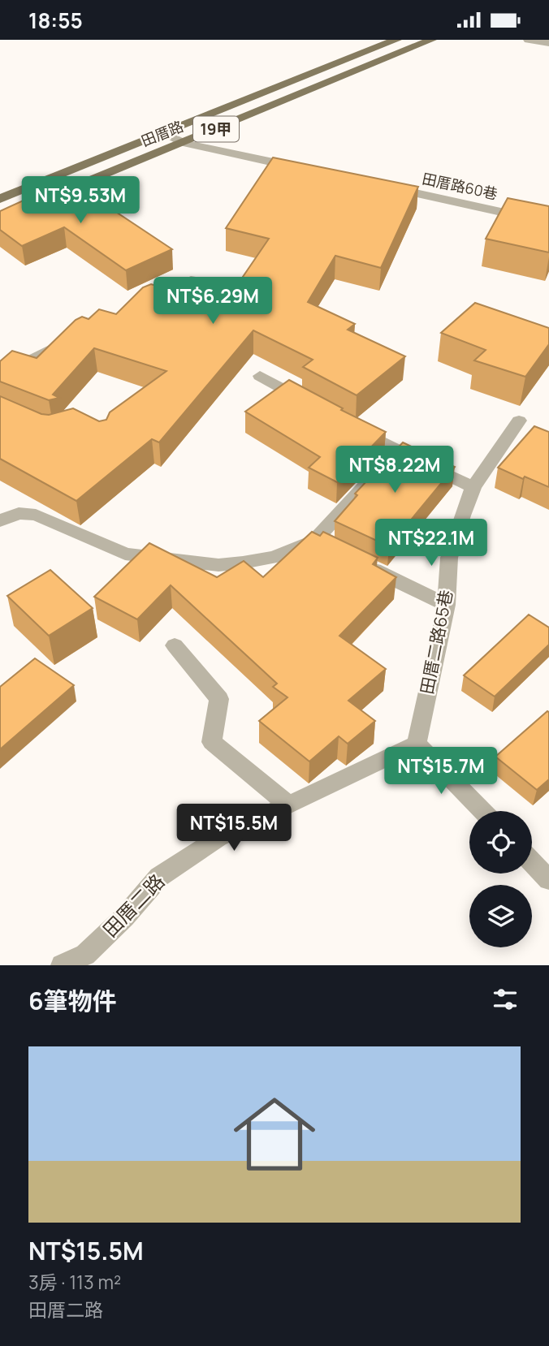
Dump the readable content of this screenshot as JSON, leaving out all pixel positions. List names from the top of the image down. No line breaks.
{"streets":{"main road":["19甲","田厝路"],"street":["田厝路60巷","田厝二路65巷","田厝二路"]},"crossings":[["田厝二路65巷","田厝二路"]],"page":{"status":"18:55","price":["NT$9.53M","NT$6.29M","NT$8.22M","NT$22.1M","NT$15.7M","NT$15.5M"],"heading":"6筆物件","list":[{"name":"NT$15.5M","note":"3房 · 113 m² · 田厝二路"}]}}
